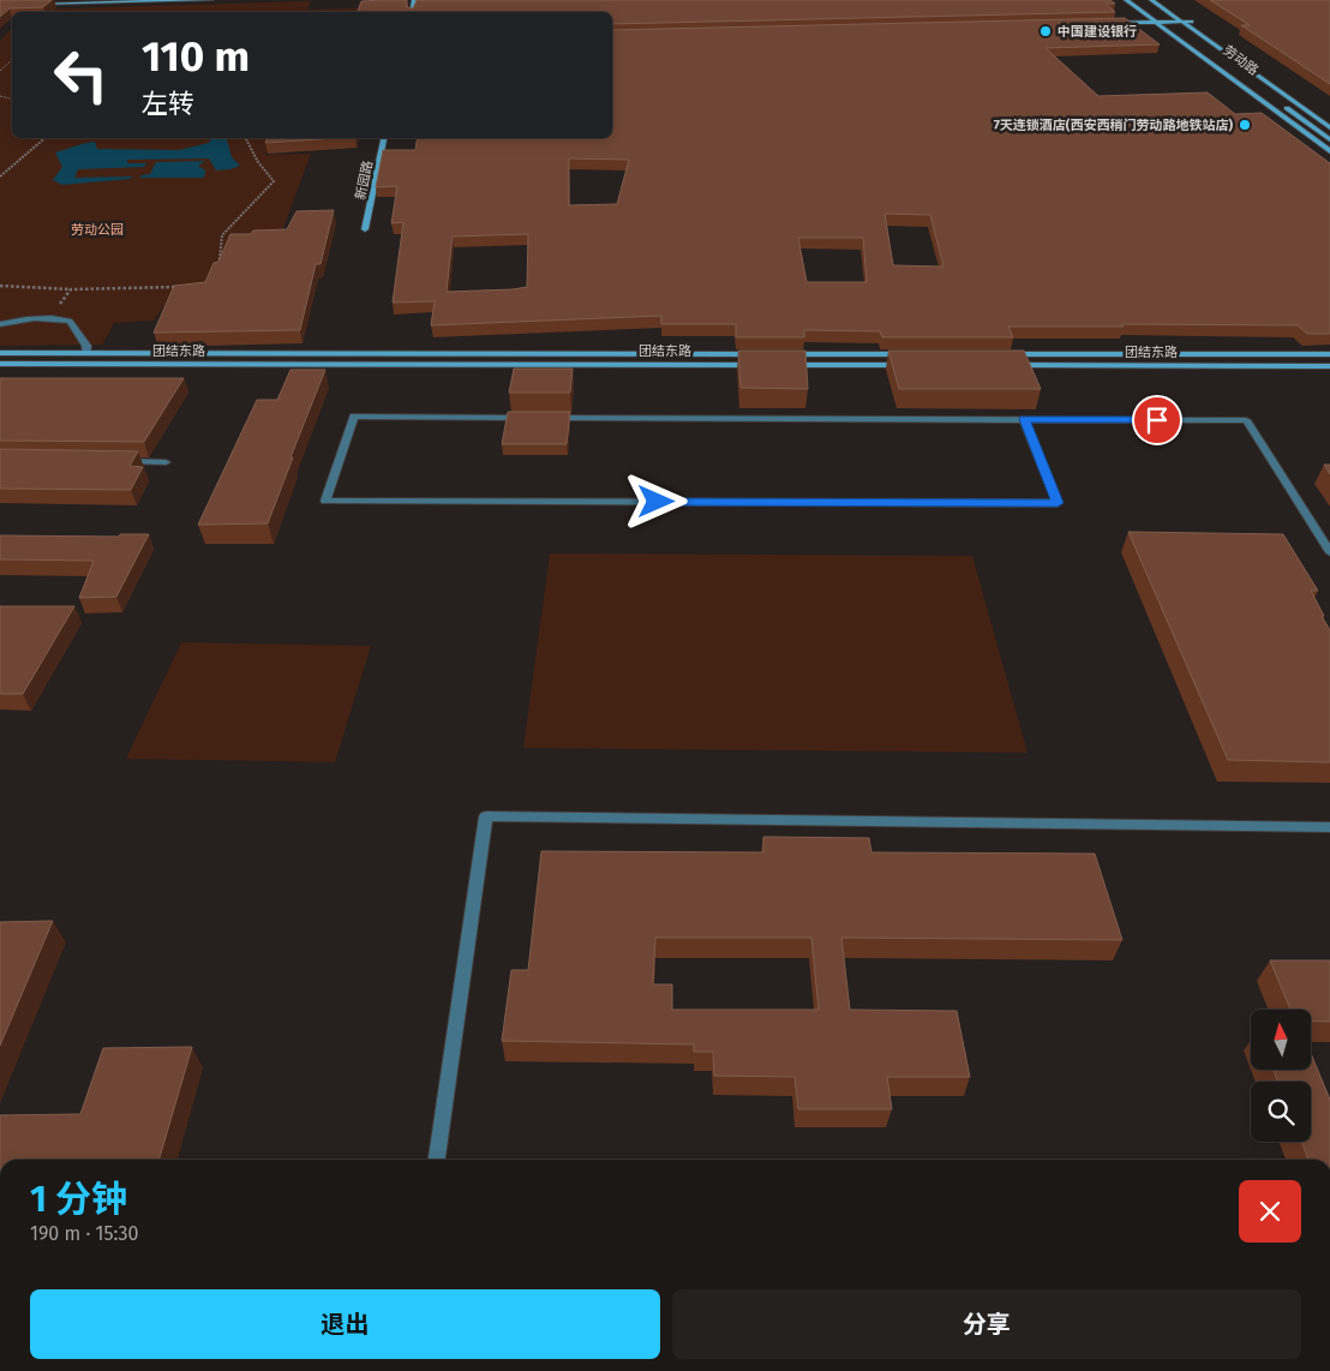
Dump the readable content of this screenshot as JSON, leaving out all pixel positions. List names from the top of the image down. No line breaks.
{"streets":{"street":["劳动路","新园路","团结东路"]},"parks":["劳动公园"],"places":["中国建设银行","7天连锁酒店(西安西稍门劳动路地铁站店)"],"north":"top","page":{"turn":["110 m","左转"],"heading":["1 分钟","190 m · 15:30"],"buttons":["退出","分享"]}}
